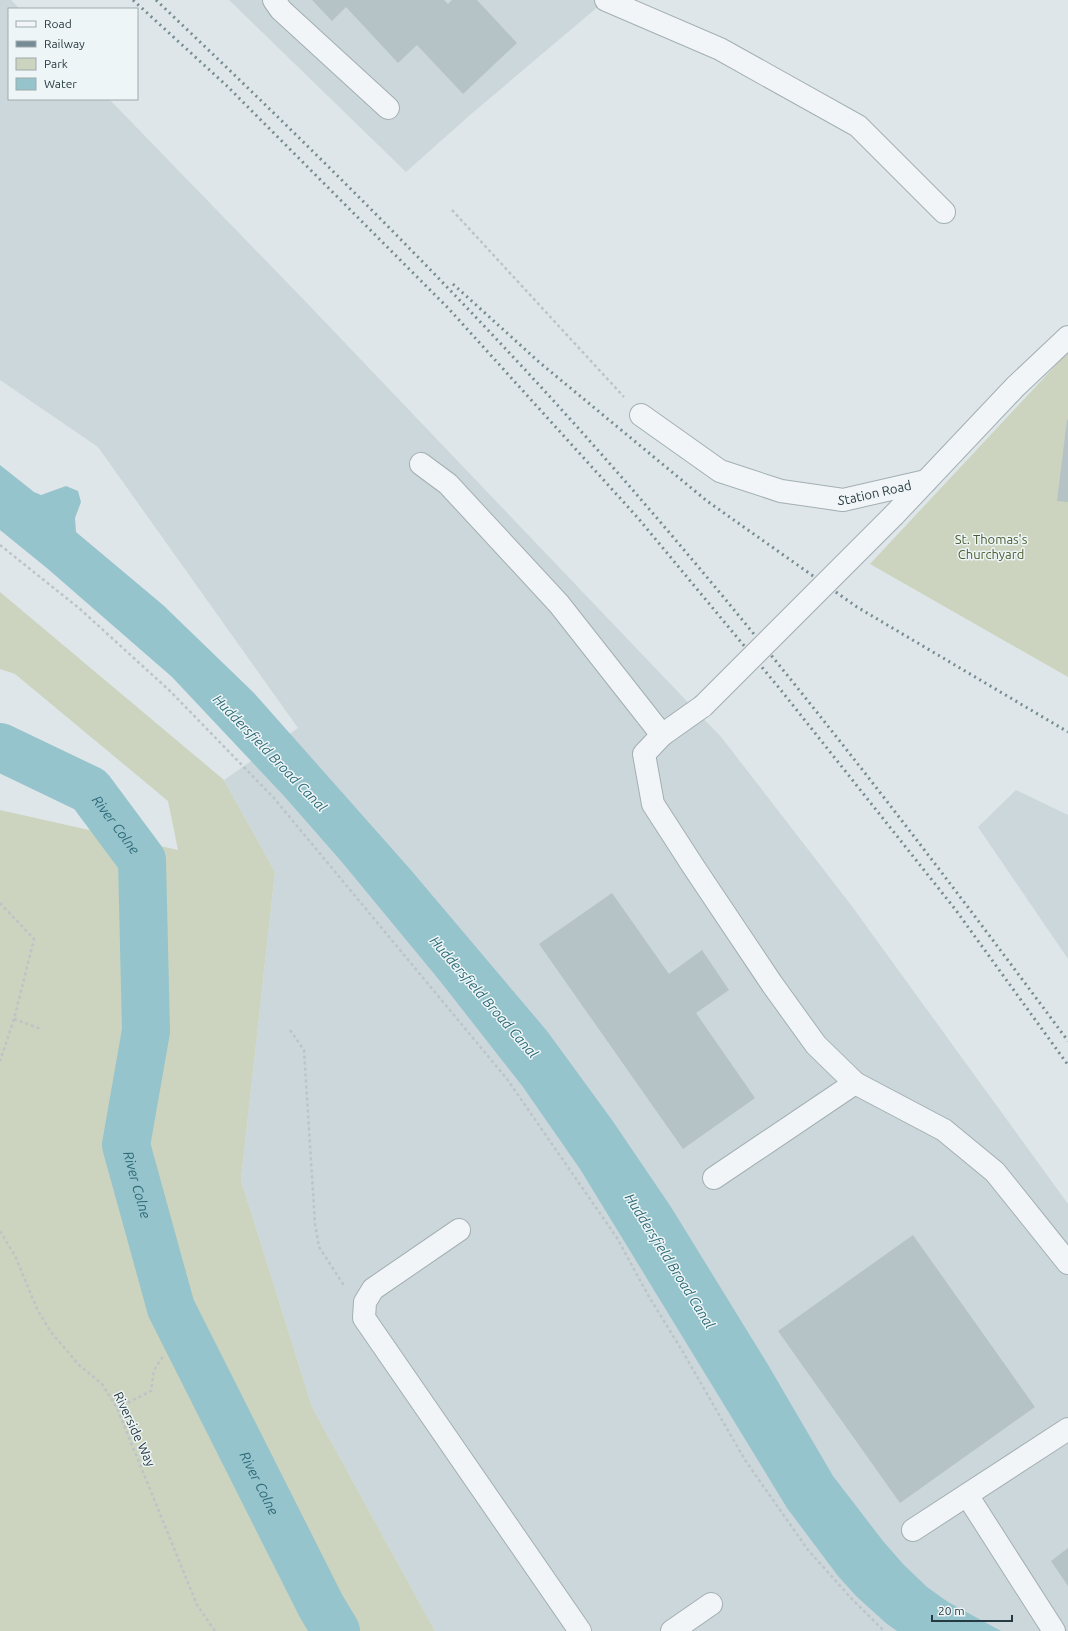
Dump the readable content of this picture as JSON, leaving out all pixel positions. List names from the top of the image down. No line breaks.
{"streets":{"street":["Station Road"],"path":["Riverside Way"]},"water":["Huddersfield Broad Canal","River Colne"],"parks":["St. Thomas's Churchyard"],"legend":["Road","Railway","Park","Water"],"scale_bar":"20 m"}
